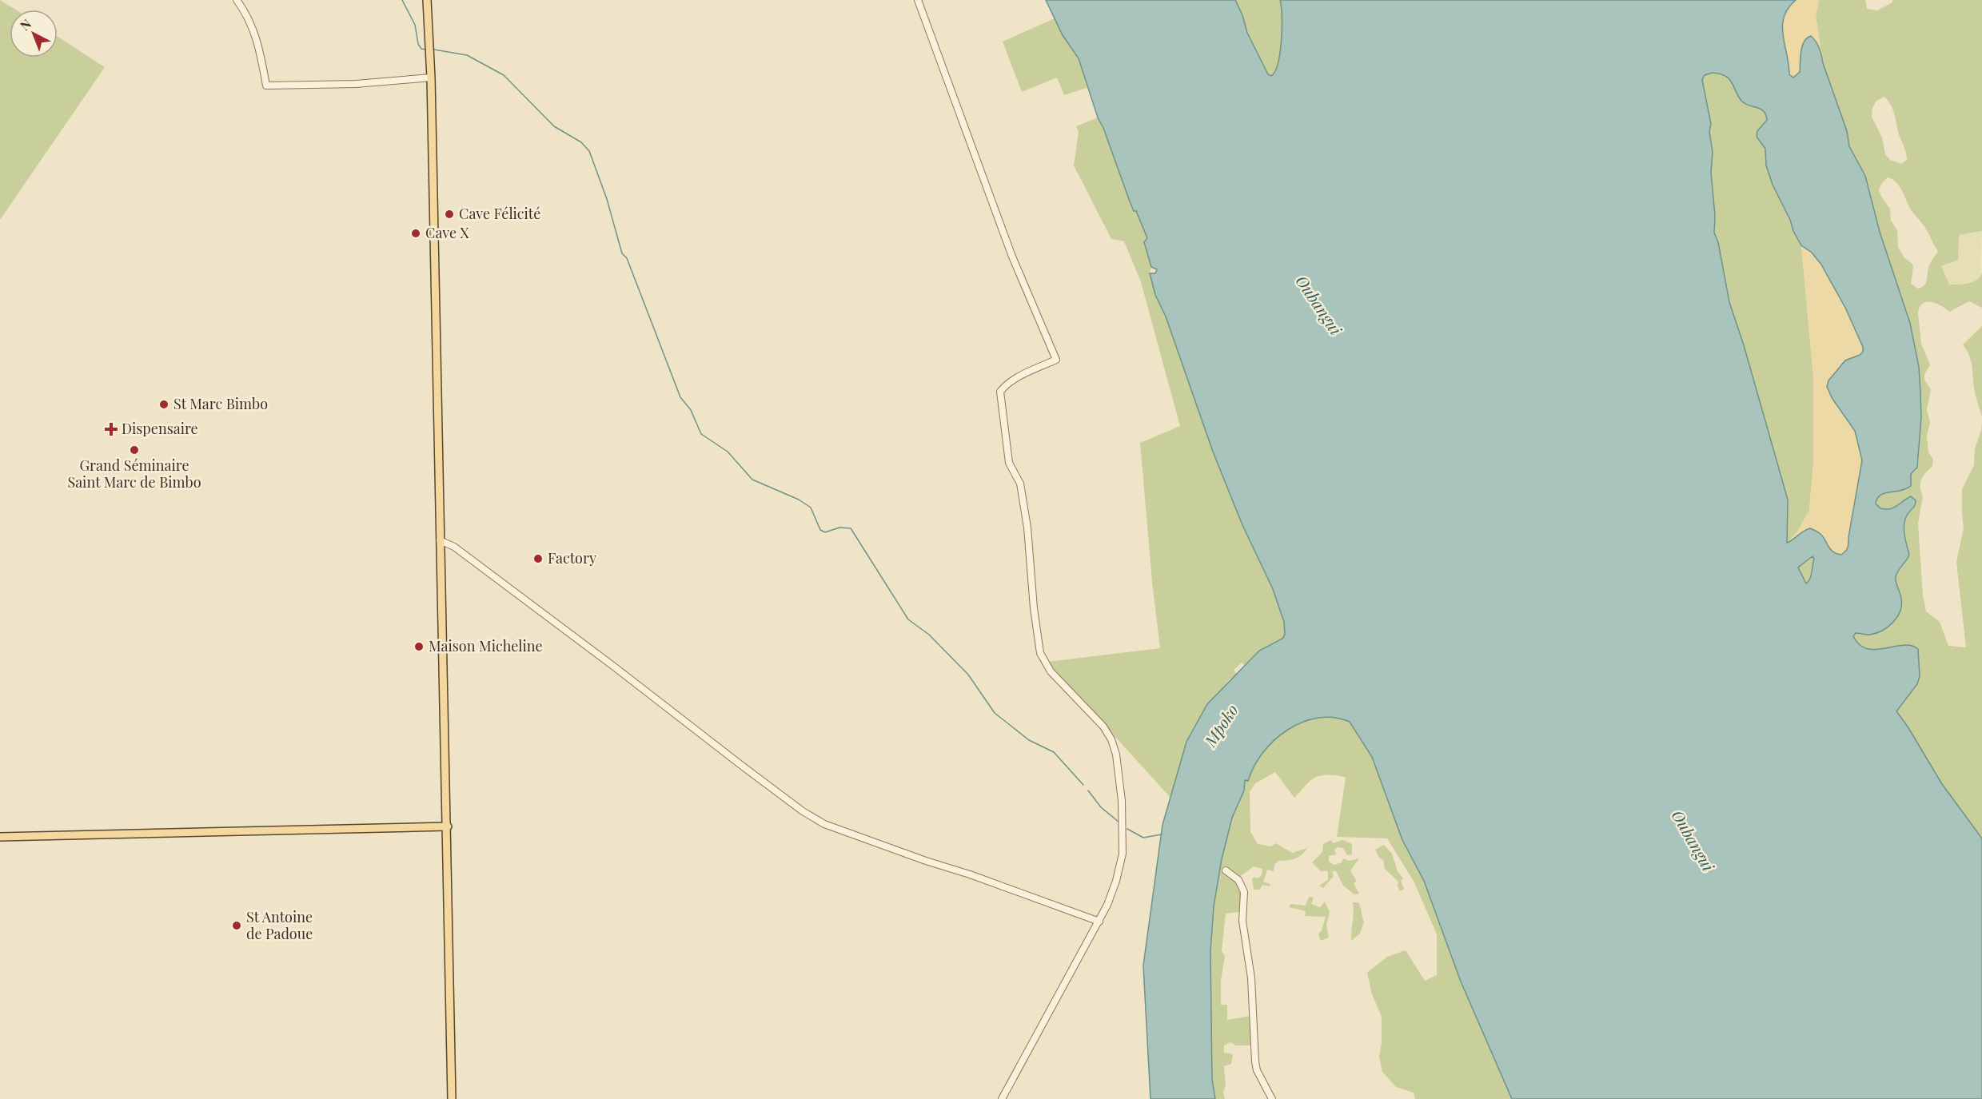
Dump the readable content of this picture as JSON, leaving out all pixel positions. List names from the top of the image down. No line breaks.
{"water":["Oubangui","Mpoko"],"places":{"other":["Cave Félicité","Cave X","St Marc Bimbo","Grand Séminaire Saint Marc de Bimbo","Factory","Maison Micheline","St Antoine de Padoue"],"health":["Dispensaire"]},"north":"top left"}
